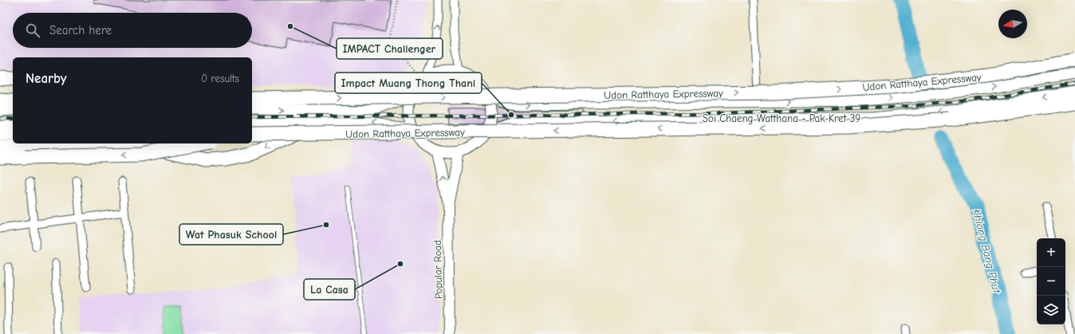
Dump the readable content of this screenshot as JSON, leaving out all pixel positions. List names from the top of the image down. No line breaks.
{"streets":{"highway":["Udon Ratthaya Expressway"],"main road":["Soi Chaeng Watthana - Pak Kret 39"],"street":["Popular Road"]},"water":["Khlong Bang Phut"],"places":["IMPACT Challenger","Impact Muang Thong Thani","Wat Phasuk School","La Casa"],"north":"left","page":{"search":"Search here","heading":["Nearby","0 results"],"map_buttons":["+","−"]}}
